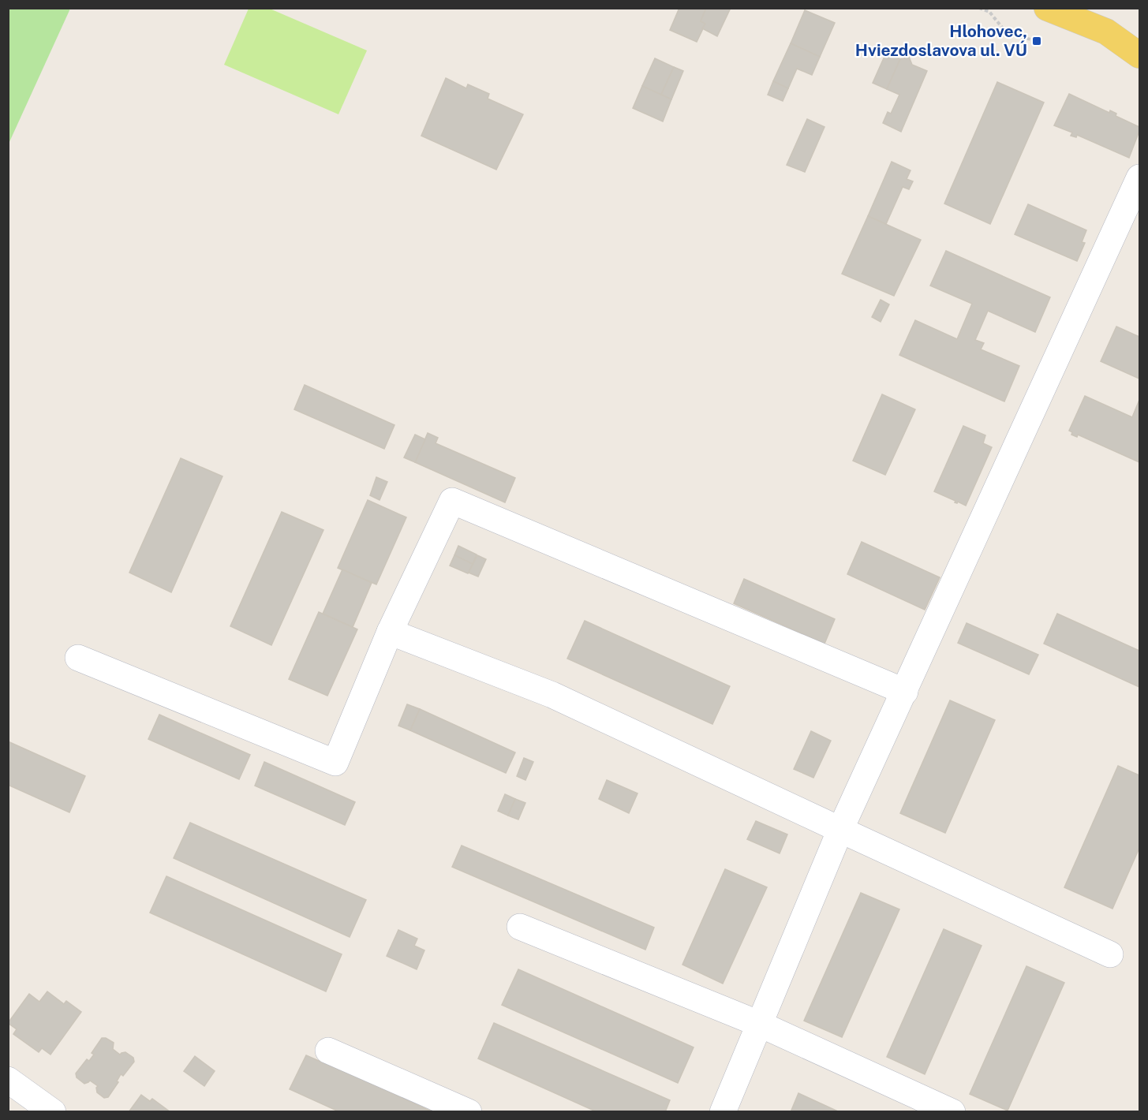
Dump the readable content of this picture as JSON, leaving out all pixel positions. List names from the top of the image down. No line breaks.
{"places":{"transit":["Hlohovec, Hviezdoslavova ul. VÚ"]}}
